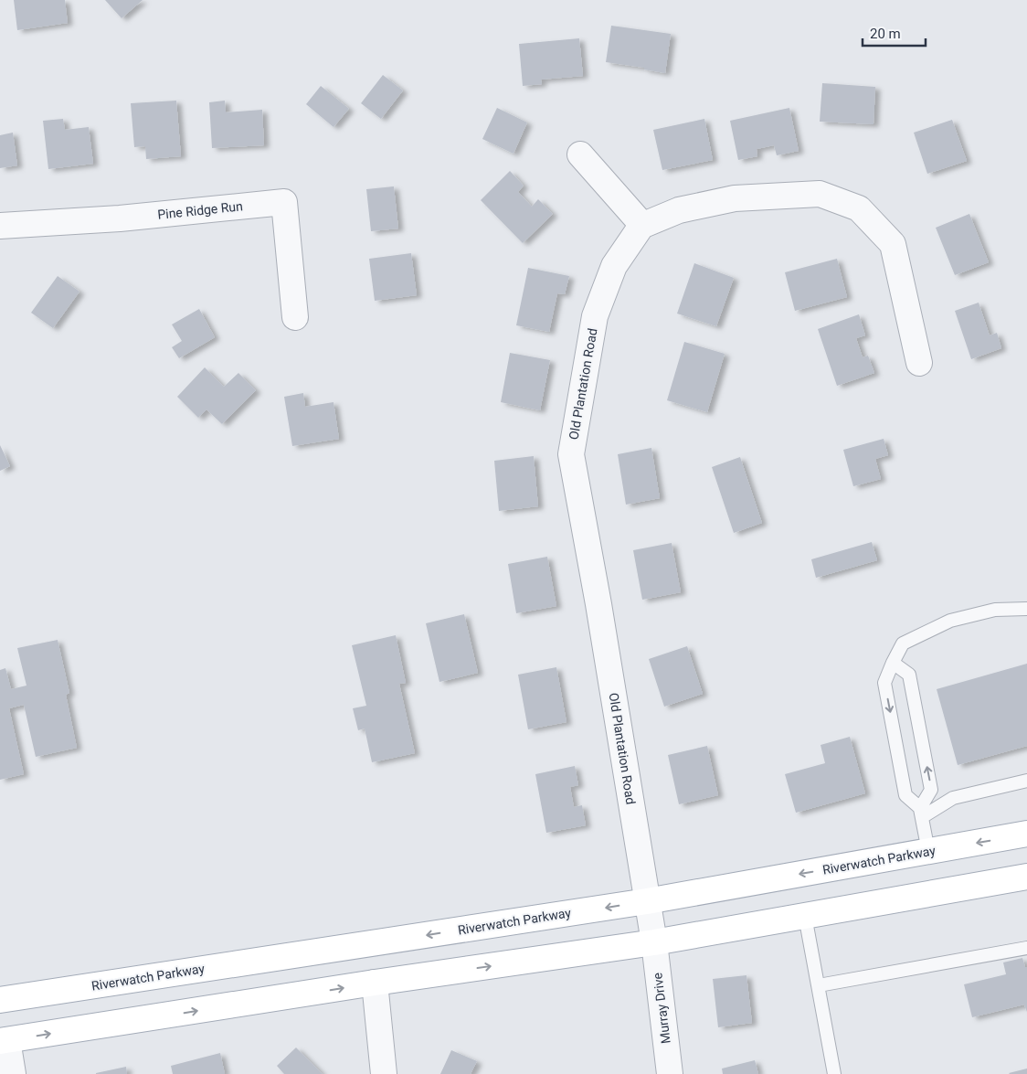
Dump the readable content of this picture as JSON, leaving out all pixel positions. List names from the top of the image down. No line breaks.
{"streets":{"main road":["Riverwatch Parkway"],"street":["Pine Ridge Run","Old Plantation Road","Murray Drive"]},"crossings":[["Old Plantation Road","Riverwatch Parkway"],["Old Plantation Road","Murray Drive"]],"scale_bar":"20 m"}
